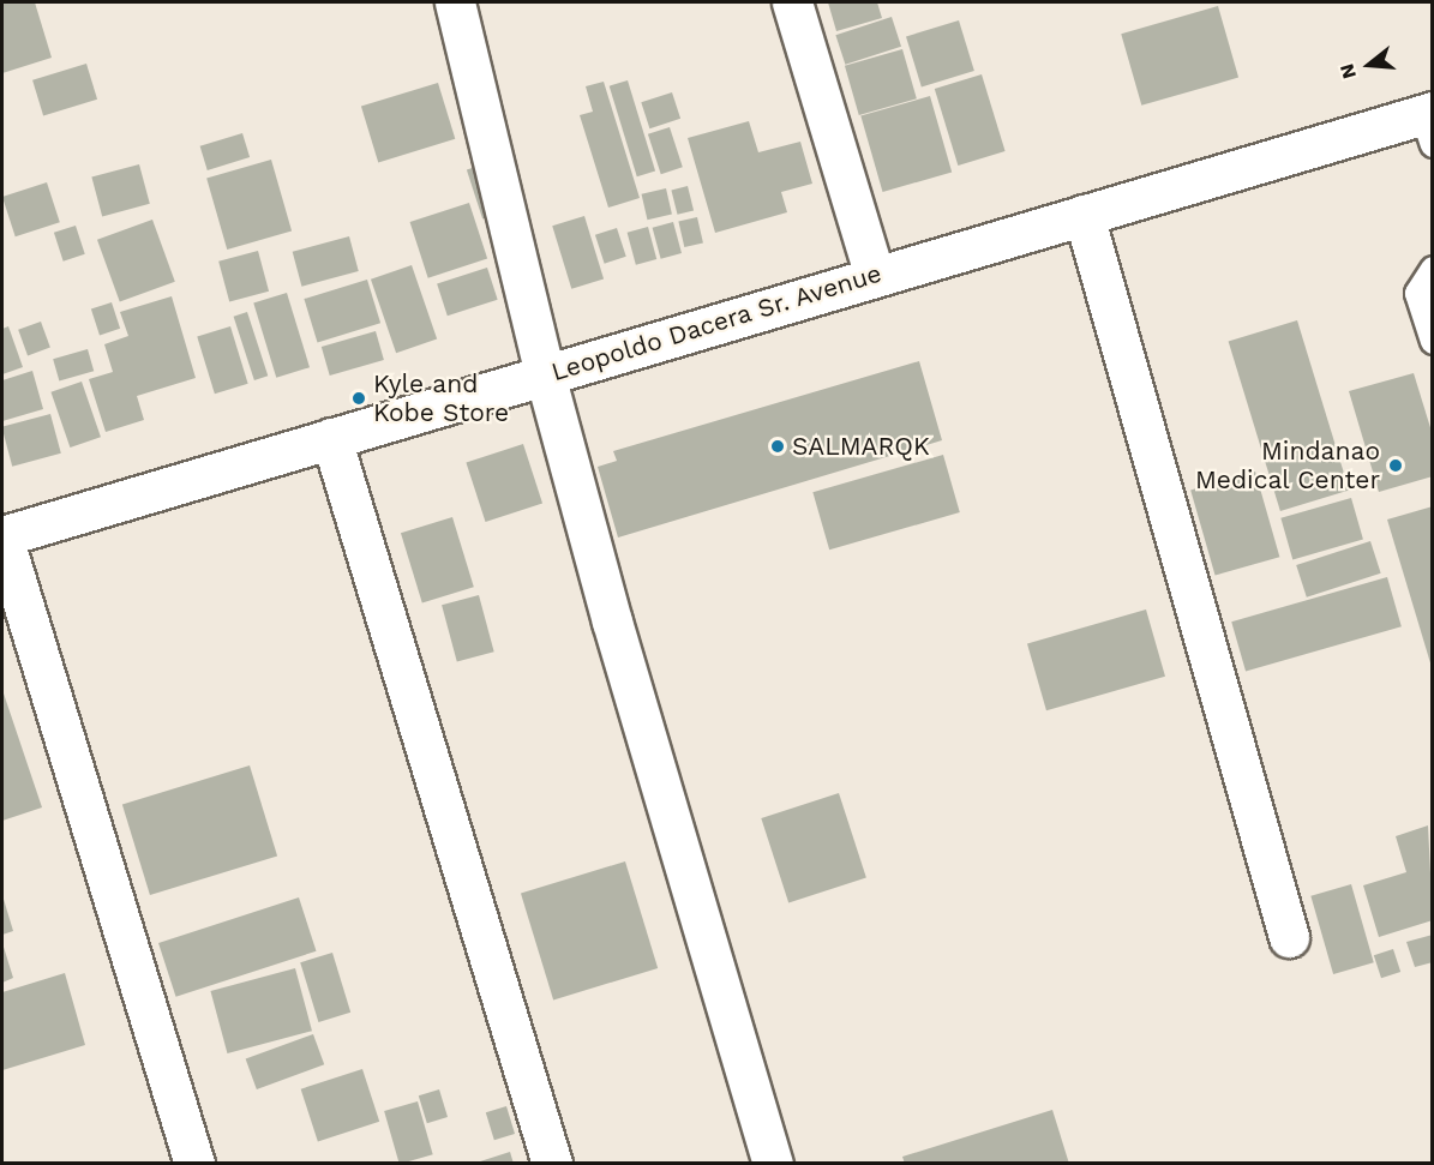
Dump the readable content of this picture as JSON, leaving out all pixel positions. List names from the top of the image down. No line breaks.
{"streets":{"street":["Leopoldo Dacera Sr. Avenue"]},"places":["Kyle and Kobe Store","SALMARQK","Mindanao Medical Center"],"north":"left"}
